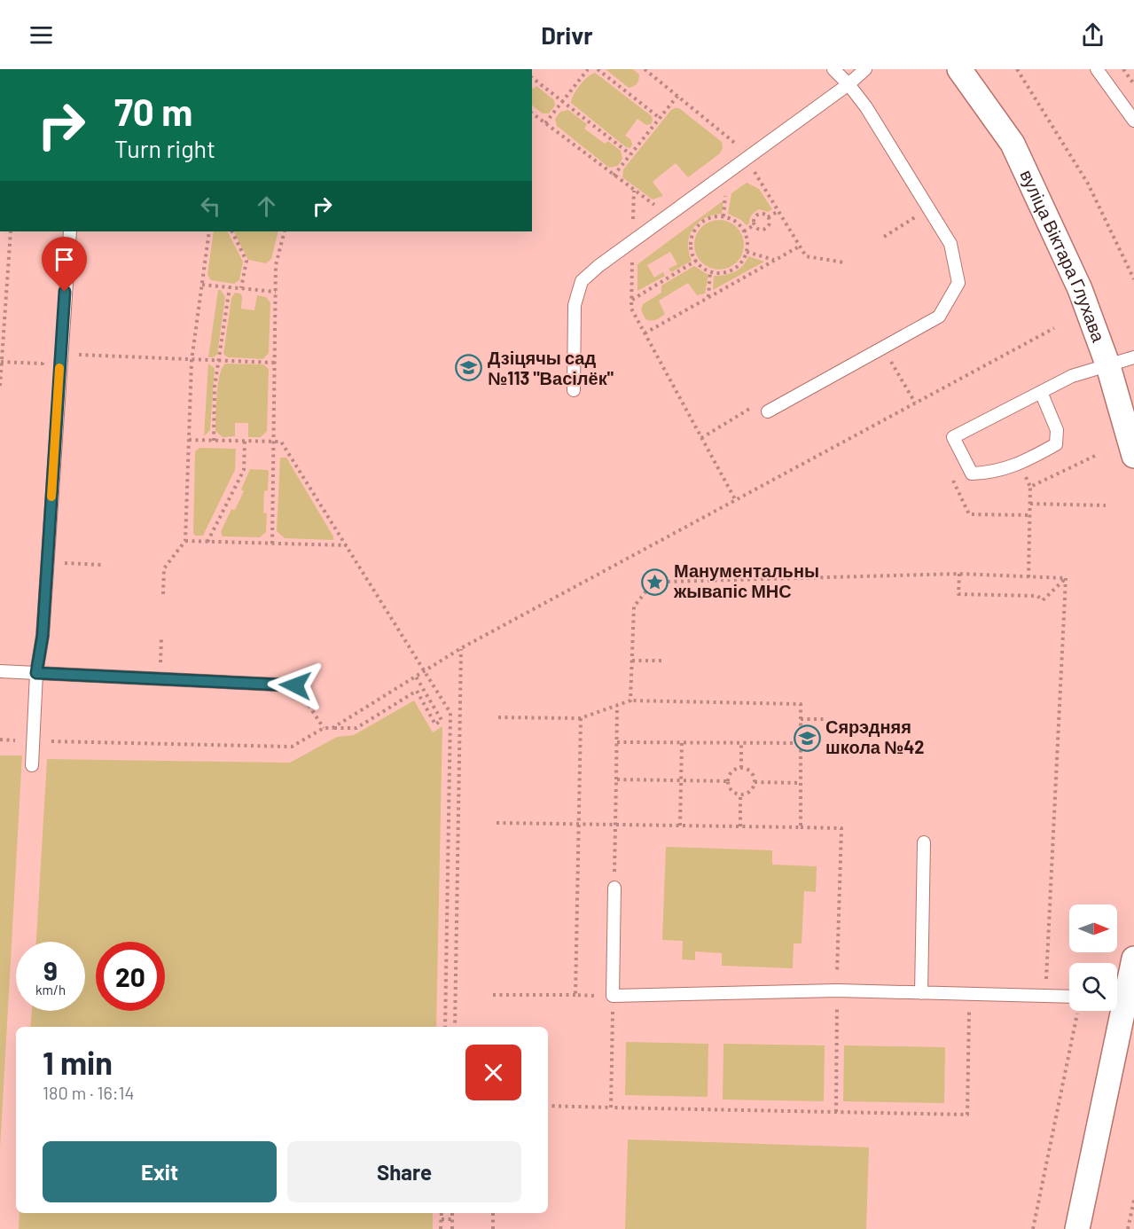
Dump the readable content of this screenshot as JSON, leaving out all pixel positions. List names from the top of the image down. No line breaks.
{"streets":{"street":["вуліца Віктара Глухава"]},"places":{"school or university":["Дзіцячы сад №113 \"Васілёк\"","Сярэдняя школа №42"],"place":["Манументальны жывапіс МНС"]},"north":"right","page":{"header":"Drivr","turn":["70 m","Turn right"],"speed":"9 km/h","limit":"20","heading":["1 min","180 m · 16:14"],"buttons":["Exit","Share"]}}
